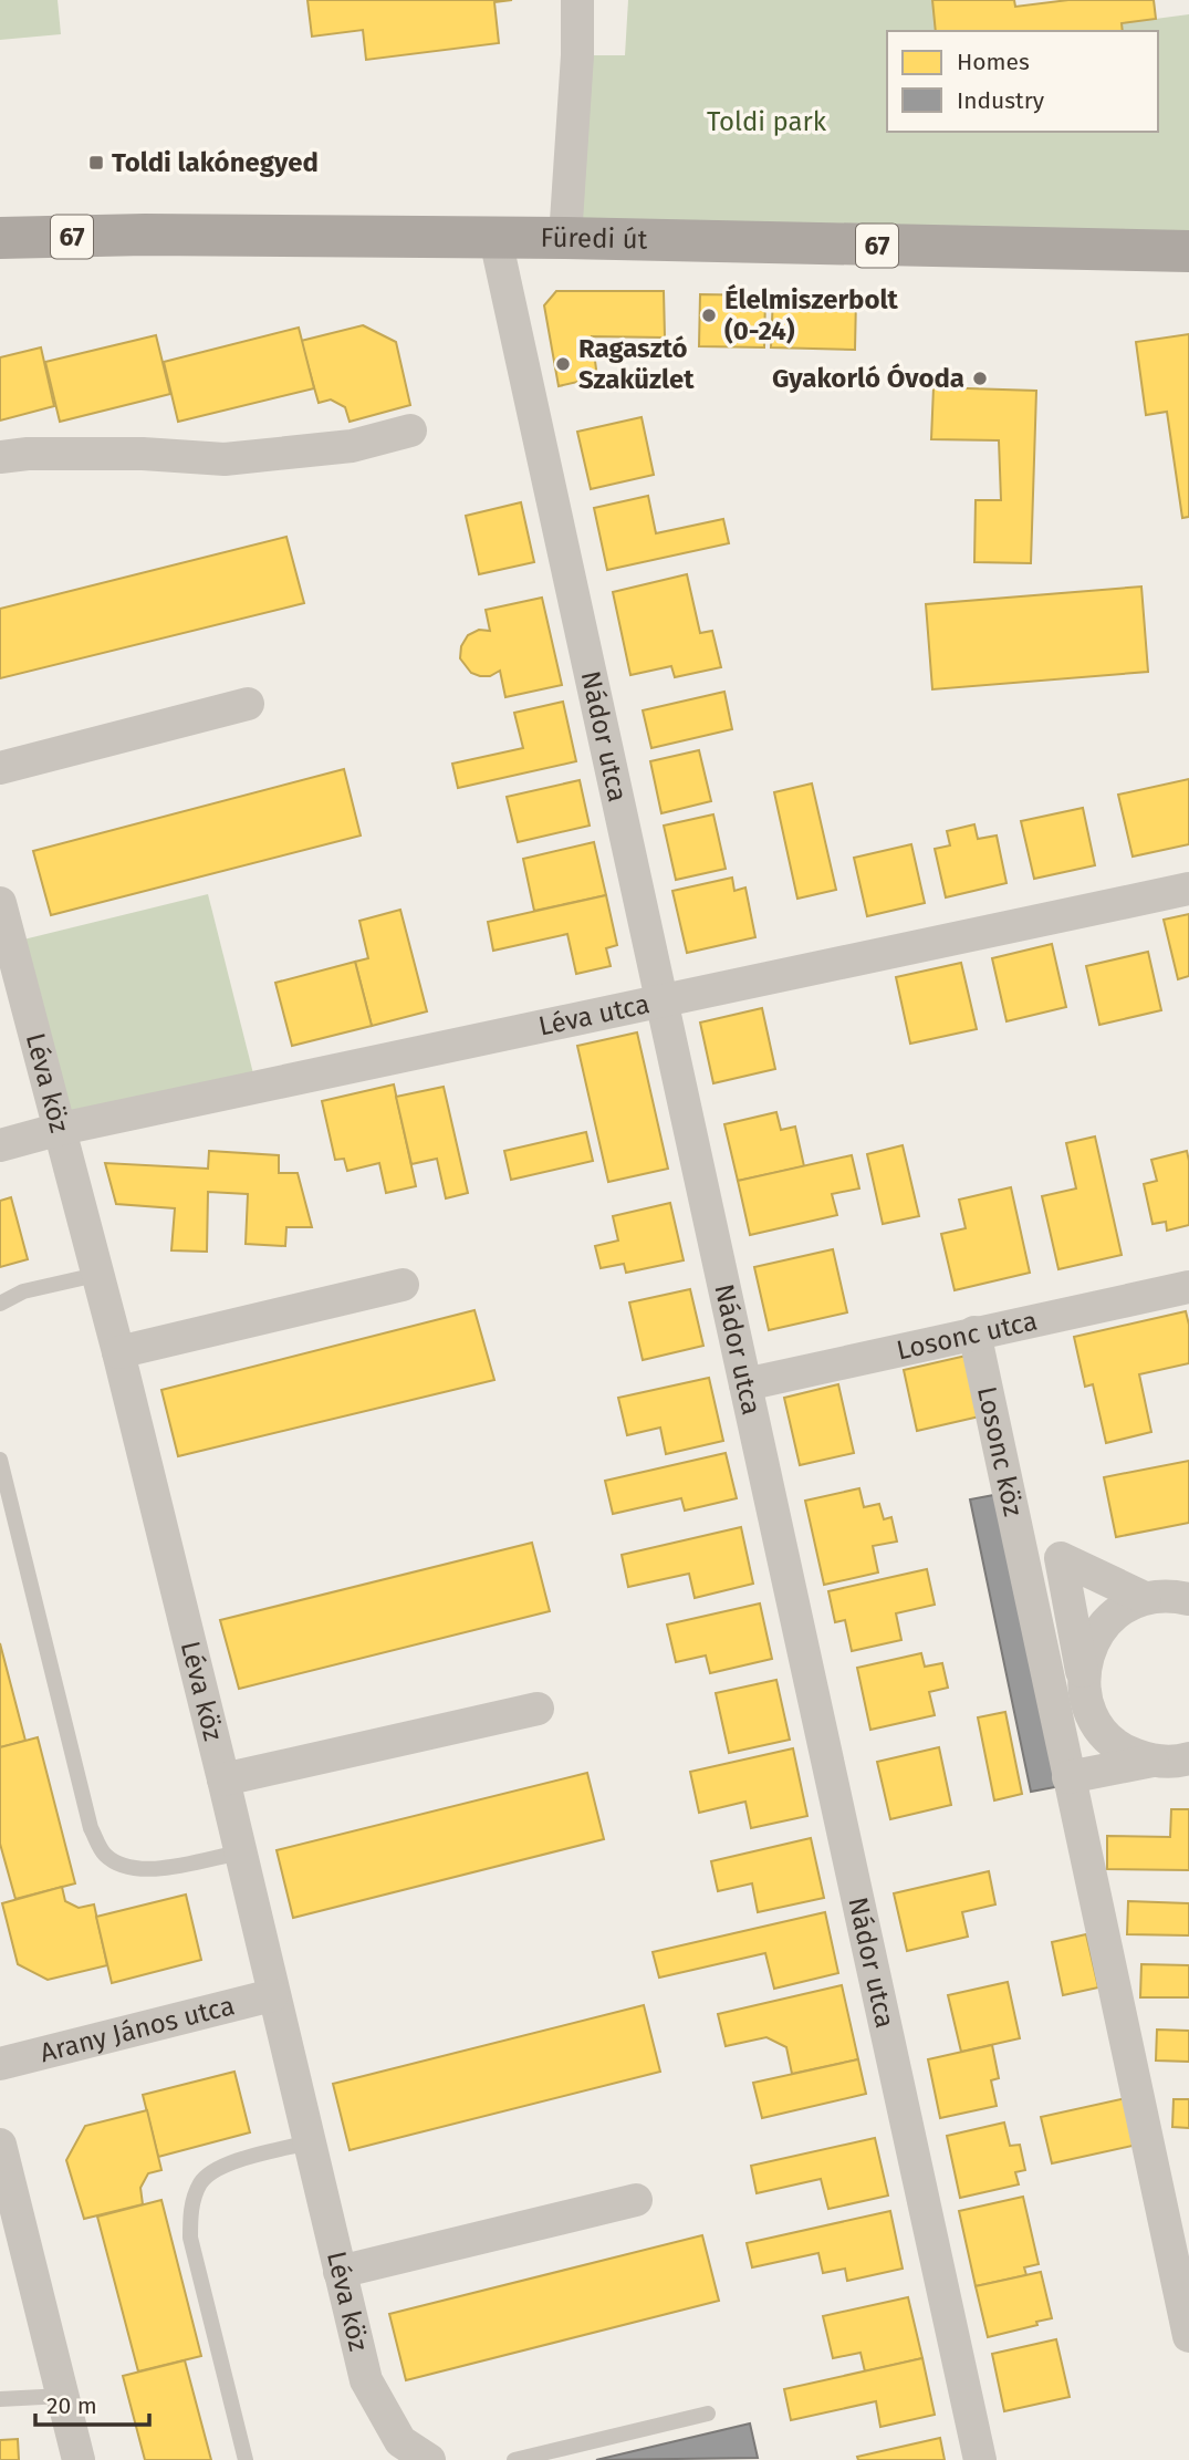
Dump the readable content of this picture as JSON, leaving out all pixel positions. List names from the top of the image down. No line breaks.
{"streets":{"main road":["67","Füredi út"],"street":["Nádor utca","Léva utca","Léva köz","Losonc utca","Losonc köz","Arany János utca"]},"crossings":[["Füredi út","Nádor utca"],["Nádor utca","Léva utca"],["Nádor utca","Losonc utca"],["Léva utca","Léva köz"],["Léva köz","Arany János utca"],["Losonc utca","Losonc köz"]],"parks":["Toldi park"],"places":{"transit":["Toldi lakónegyed"],"other":["Élelmiszerbolt (0-24)","Ragasztó Szaküzlet","Gyakorló Óvoda"]},"legend":["Homes","Industry"],"scale_bar":"20 m"}
